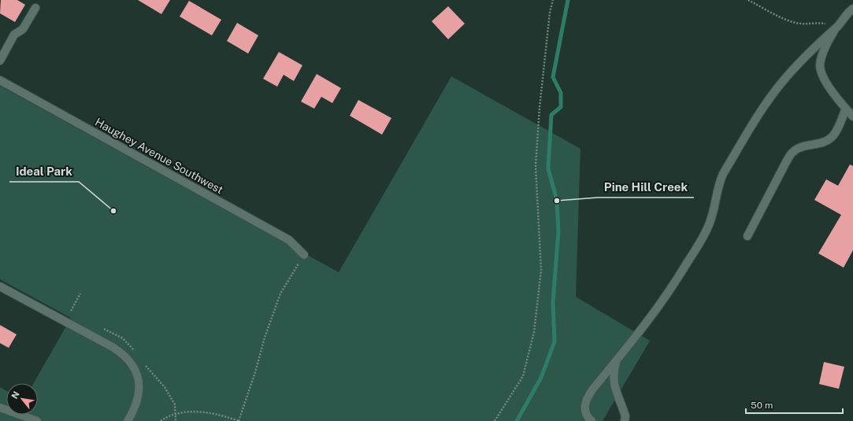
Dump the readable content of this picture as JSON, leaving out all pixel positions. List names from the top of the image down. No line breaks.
{"streets":{"street":["Haughey Avenue Southwest"]},"places":["Pine Hill Creek","Ideal Park"],"scale_bar":"50 m","north":"top left"}
